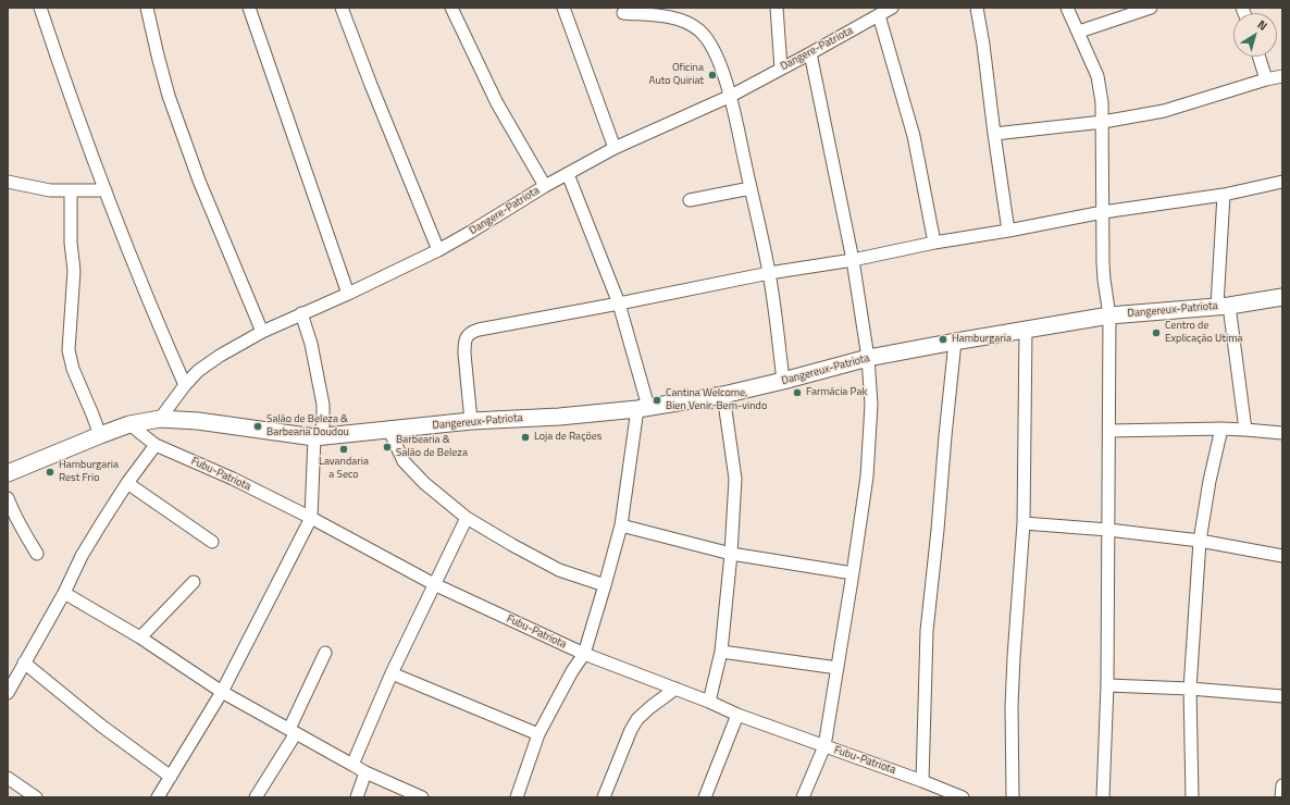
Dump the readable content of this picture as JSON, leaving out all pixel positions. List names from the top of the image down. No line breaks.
{"streets":{"street":["Dangere-Patriota","Dangereux-Patriota","Fubu-Patriota"]},"crossings":[["Dangere-Patriota","Dangereux-Patriota"]],"places":["Oficina Auto Quiriat","Centro de Explicação Utima","Hamburgaria","Farmácia Pak","Cantina Welcome, Bien Venir, Bem-vindo","Salão de Beleza & Barbearia Doudou","Loja de Rações","Barbearia & Salão de Beleza","Lavandaria a Seco","Hamburgaria Rest Frio"],"north":"top right"}
